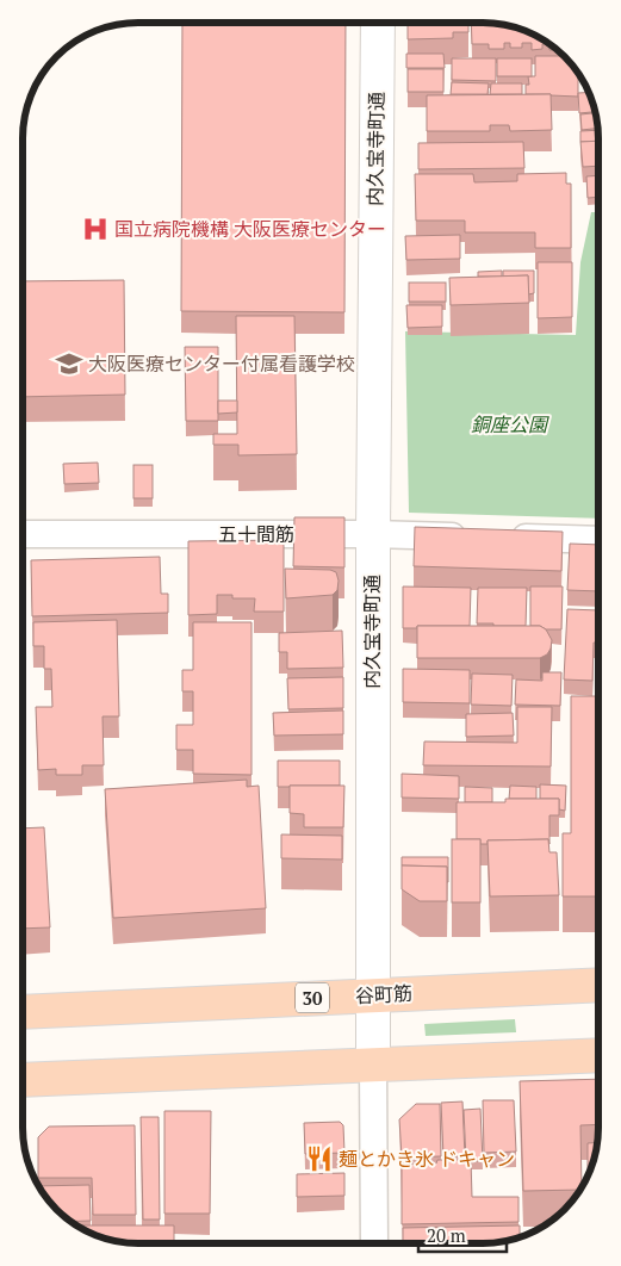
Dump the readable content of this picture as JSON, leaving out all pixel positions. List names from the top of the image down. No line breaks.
{"streets":{"main road":["谷町筋","30"],"street":["内久宝寺町通","五十間筋"]},"crossings":[["内久宝寺町通","五十間筋"],["内久宝寺町通","谷町筋"]],"parks":["銅座公園"],"places":{"hospital":["国立病院機構 大阪医療センター"],"school or university":["大阪医療センター付属看護学校"],"restaurant":["麺とかき氷 ドキャン"]},"scale_bar":"20 m"}
